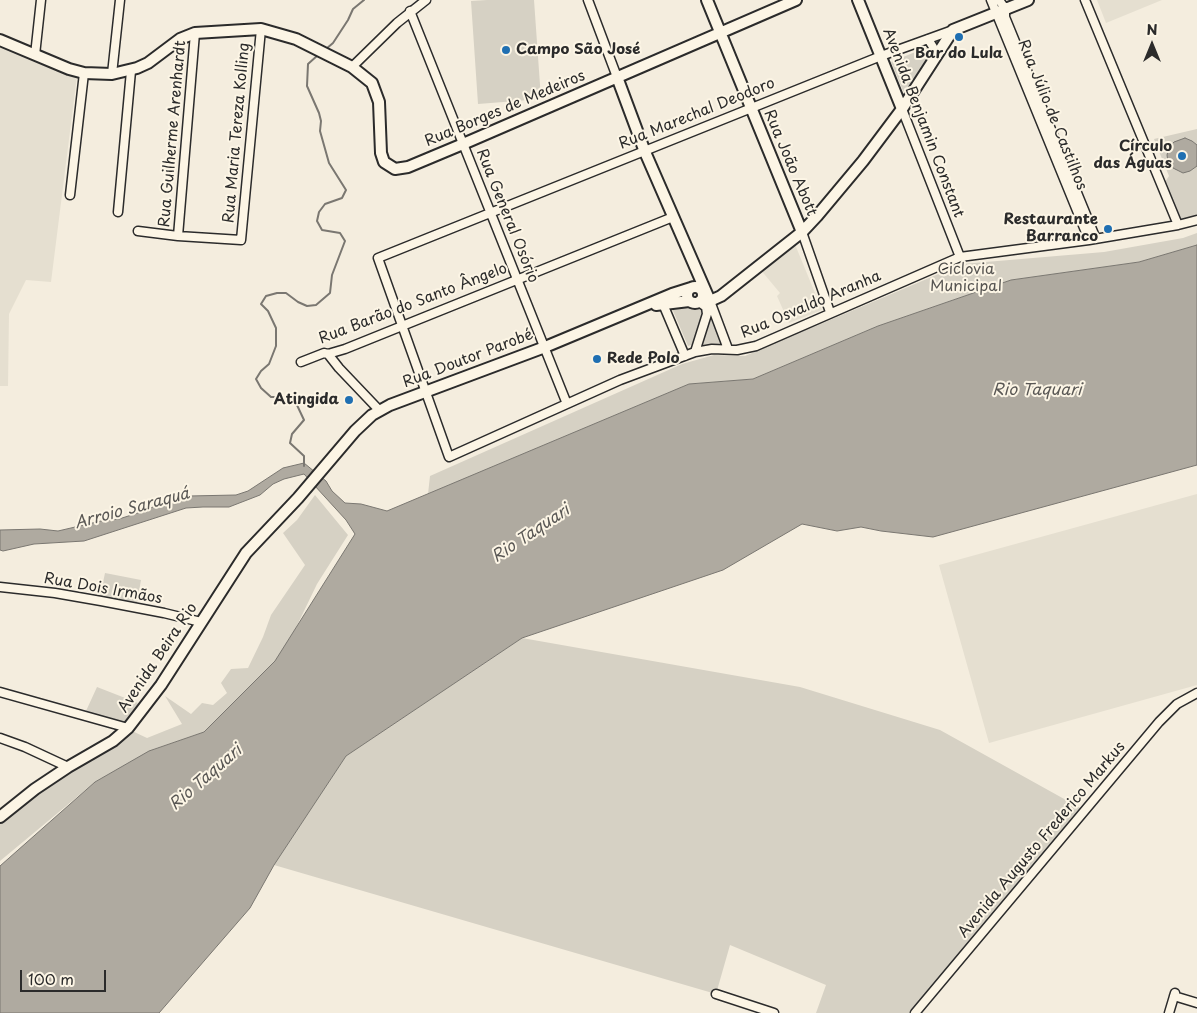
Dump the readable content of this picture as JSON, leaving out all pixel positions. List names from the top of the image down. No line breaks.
{"streets":{"main road":["Rua Borges de Medeiros","Rua Marechal Deodoro","Avenida Benjamin Constant","Rua João Abott","Rua Doutor Parobé","Avenida Beira Rio"],"street":["Rua Júlio de Castilhos","Rua Maria Tereza Kolling","Rua Guilherme Arenhardt","Rua General Osório","Rua Barão do Santo Ângelo","Rua Osvaldo Aranha","Rua Dois Irmãos","Avenida Augusto Frederico Markus"]},"crossings":[["Rua Borges de Medeiros","Rua Maria Tereza Kolling"],["Rua Borges de Medeiros","Rua Guilherme Arenhardt"],["Rua Borges de Medeiros","Rua João Abott"],["Rua Borges de Medeiros","Rua General Osório"],["Rua Marechal Deodoro","Rua Júlio de Castilhos"],["Rua Marechal Deodoro","Avenida Benjamin Constant"],["Rua Marechal Deodoro","Rua João Abott"],["Rua Marechal Deodoro","Rua General Osório"],["Rua Marechal Deodoro","Rua Barão do Santo Ângelo"],["Rua Júlio de Castilhos","Rua Osvaldo Aranha"],["Avenida Benjamin Constant","Rua Osvaldo Aranha"],["Rua Maria Tereza Kolling","Rua Guilherme Arenhardt"],["Rua João Abott","Rua Osvaldo Aranha"],["Rua General Osório","Rua Barão do Santo Ângelo"],["Rua General Osório","Rua Osvaldo Aranha"],["Rua General Osório","Rua Doutor Parobé"],["Rua Osvaldo Aranha","Rua Doutor Parobé"],["Rua Doutor Parobé","Avenida Beira Rio"],["Rua Dois Irmãos","Avenida Beira Rio"]],"water":["Rio Taquari","Arroio Saraquá"],"parks":["Ciclovia Municipal"],"places":["Bar do Lula","Campo São José","Círculo das Águas","Restaurante Barranco","Rede Polo","Atingida"],"scale_bar":"100 m","north":"top"}
